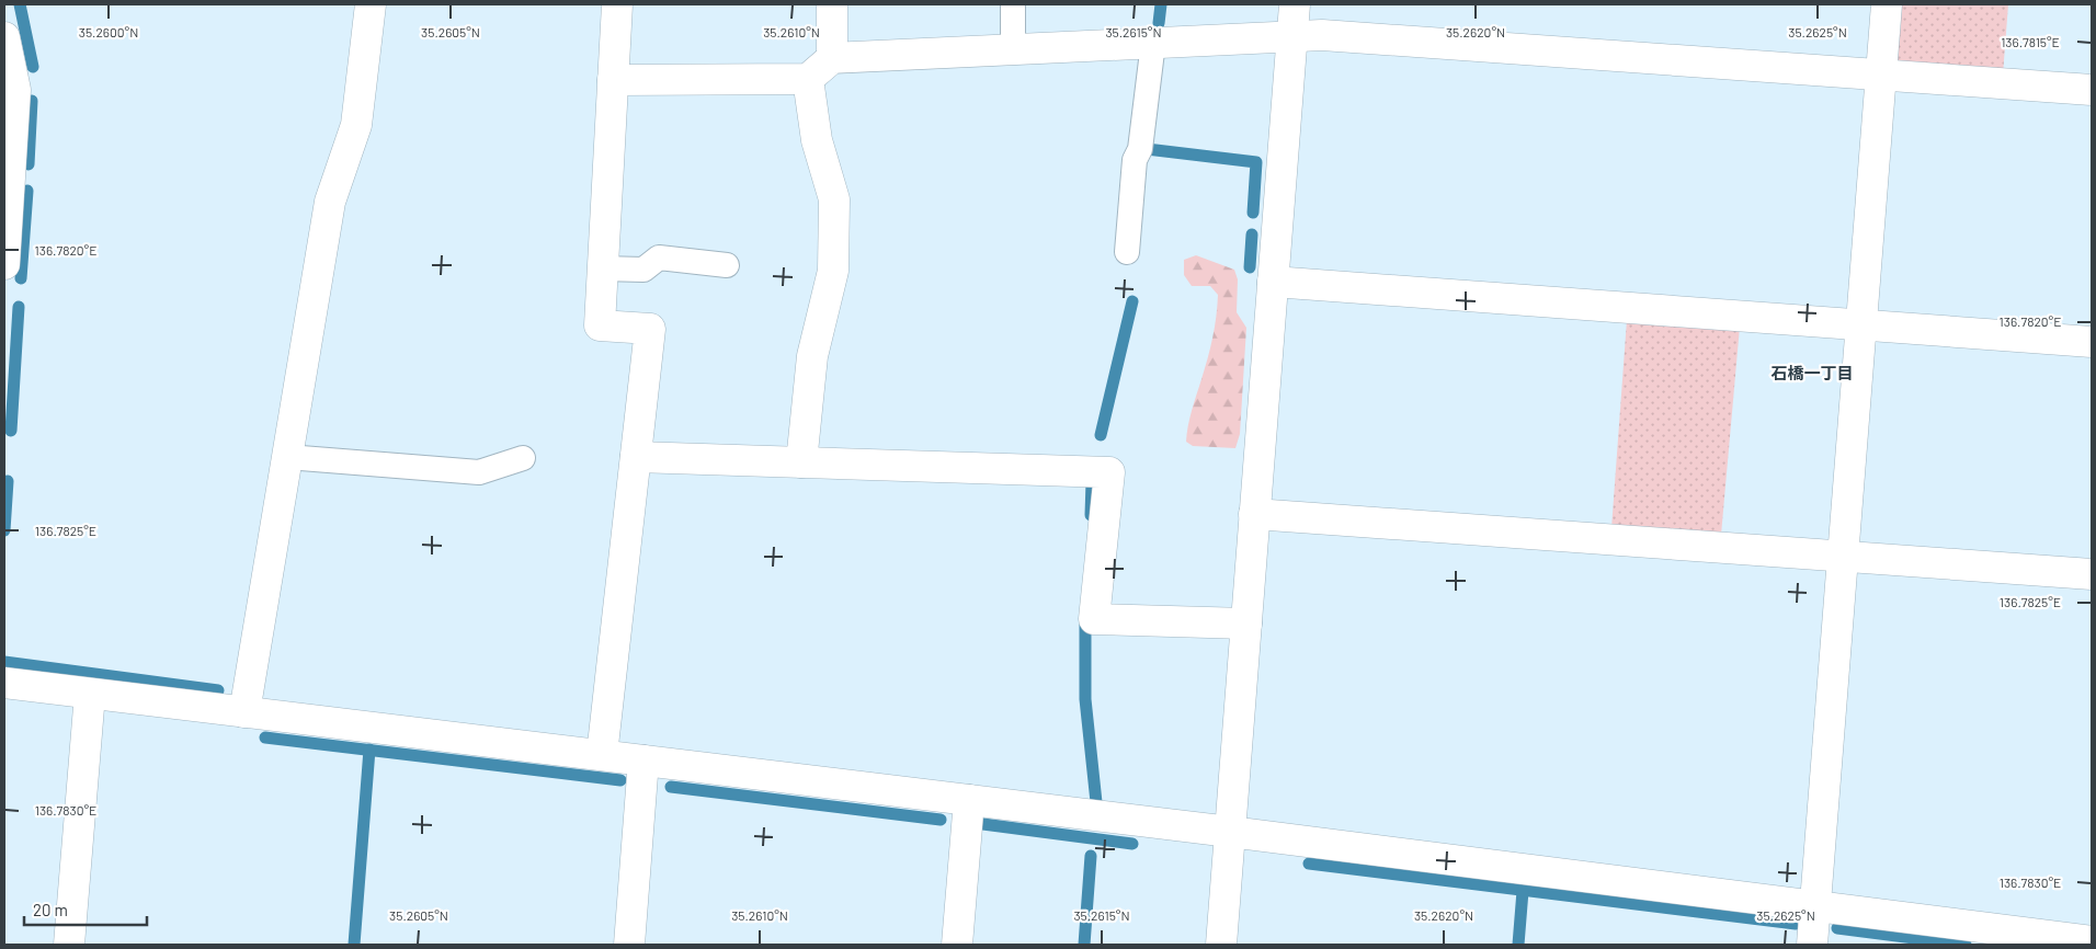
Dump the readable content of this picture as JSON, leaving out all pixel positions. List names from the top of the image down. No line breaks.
{"districts":["石橋一丁目"],"scale_bar":"20 m","coordinates":["35.2600°N","35.2605°N","35.2610°N","35.2615°N","35.2620°N","35.2625°N","136.7815°E","136.7820°E","136.7825°E","136.7830°E"]}
